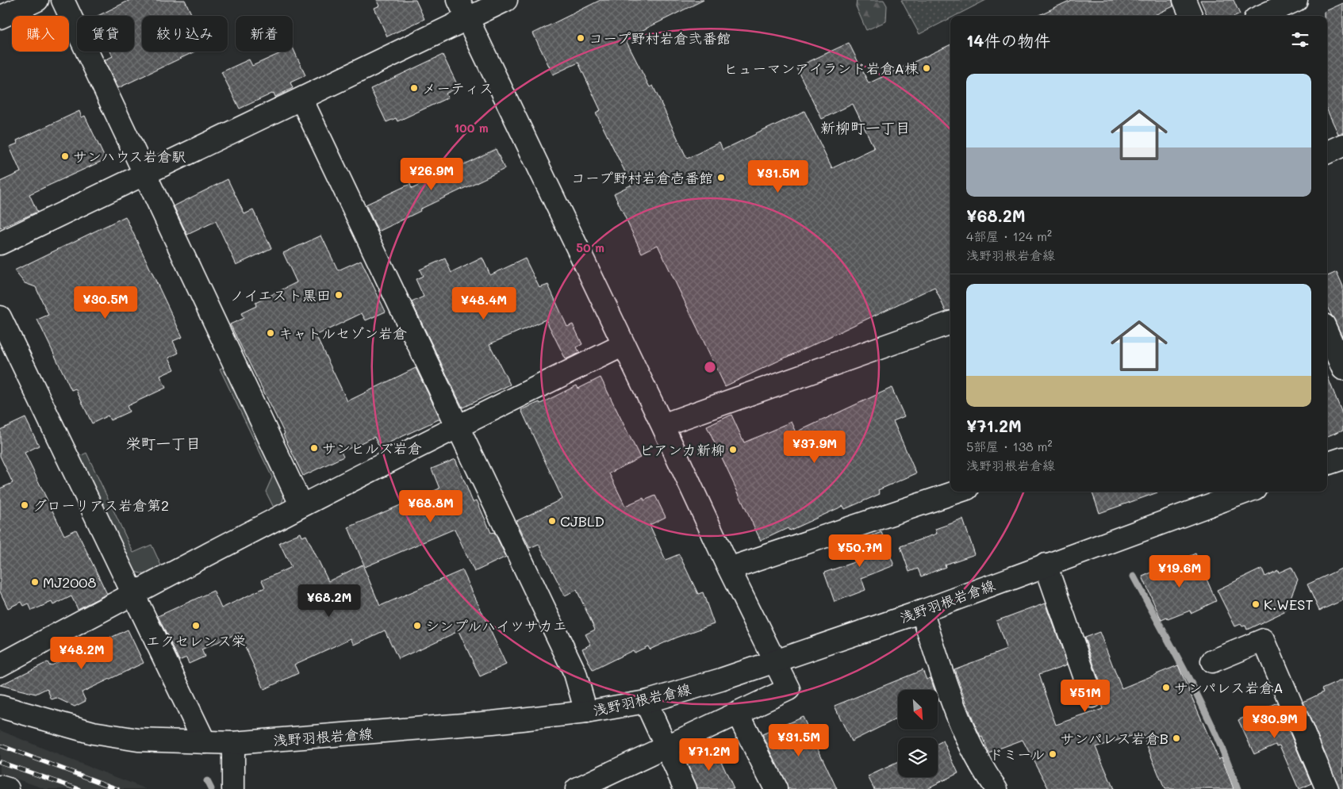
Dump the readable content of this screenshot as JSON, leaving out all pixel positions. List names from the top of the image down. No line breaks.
{"streets":{"street":["浅野羽根岩倉線"]},"districts":["新柳町一丁目","栄町一丁目"],"places":["コープ野村岩倉弐番館","ヒューマンアイランド岩倉A棟","メーティス","サンハウス岩倉駅","コープ野村岩倉壱番館","ノイエスト黒田","キャトルセゾン岩倉","サンヒルズ岩倉","ビアンカ新柳","グローリアス岩倉第2","CJBLD","MJ2008","K.WEST","エクセレンス栄","シンプルハイツサカエ","サンパレス岩倉A","サンパレス岩倉B","ドミール"],"north":"bottom right","page":{"chip":["購入","賃貸","絞り込み","新着"],"heading":"14件の物件","list":[{"name":"¥68.2M","note":"4部屋 · 124 m² · 浅野羽根岩倉線"},{"name":"¥71.2M","note":"5部屋 · 138 m² · 浅野羽根岩倉線"}],"price":["¥26.9M","¥31.5M","¥30.5M","¥48.4M","¥37.9M","¥68.8M","¥50.7M","¥19.6M","¥68.2M","¥48.2M","¥51M","¥30.9M","¥31.5M","¥71.2M"]},"rings":["100 m","50 m"]}
